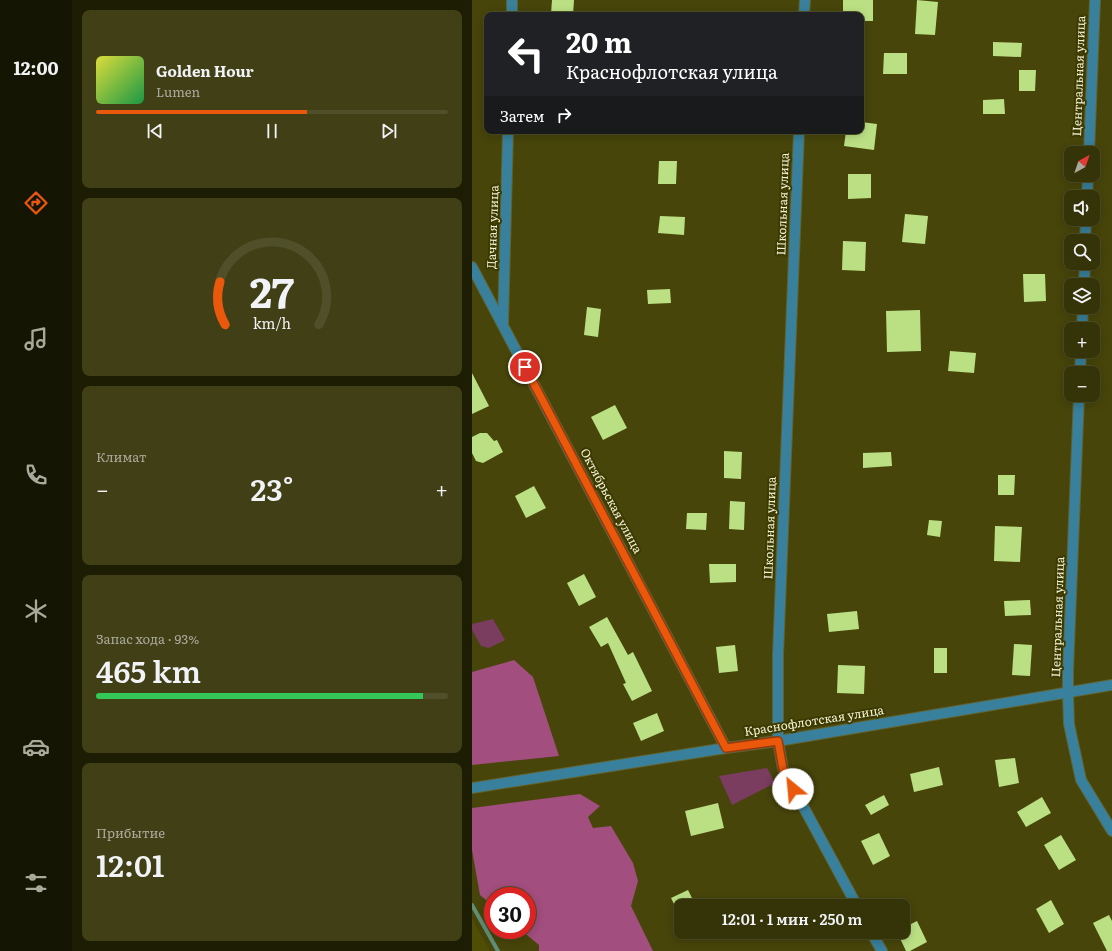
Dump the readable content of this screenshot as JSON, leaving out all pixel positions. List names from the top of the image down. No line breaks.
{"streets":{"street":["Центральная улица","Школьная улица","Дачная улица","Октябрьская улица","Краснофлотская улица"]},"crossings":[["Центральная улица","Краснофлотская улица"],["Школьная улица","Краснофлотская улица"],["Дачная улица","Октябрьская улица"],["Октябрьская улица","Краснофлотская улица"]],"north":"top right","page":{"tabs":"12:00","turn":["20 m","Краснофлотская улица"],"song":["Golden Hour","Lumen"],"then":"Затем","map_buttons":["+","−"],"tile":["Климат",["Запас хода · 93%","465 km"],["Прибытие","12:01"]],"heat":["−","23°","+"],"limit":"30","trip":"12:01 · 1 мин · 250 m","gauge":["27","km/h"]}}
